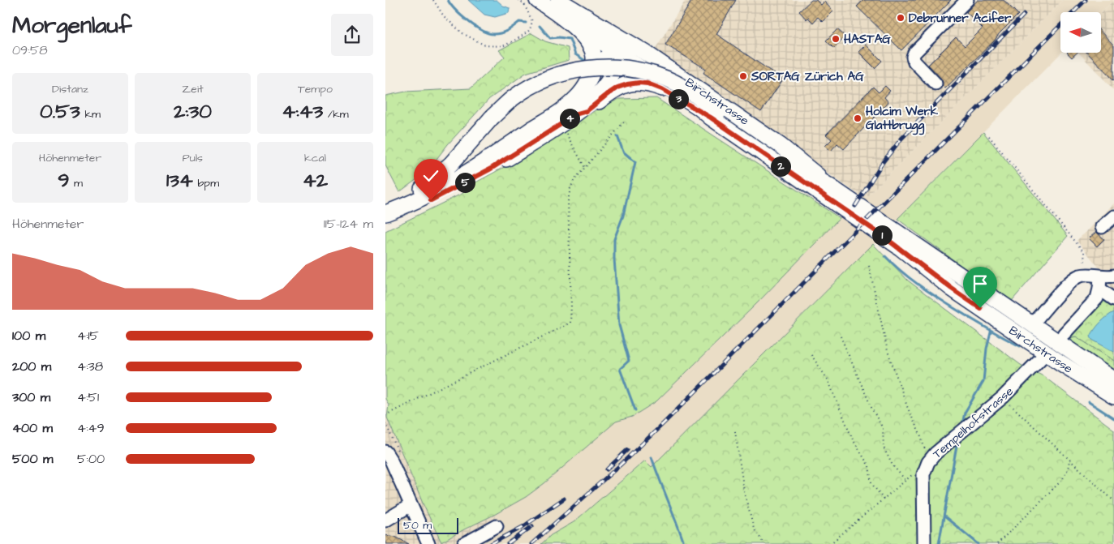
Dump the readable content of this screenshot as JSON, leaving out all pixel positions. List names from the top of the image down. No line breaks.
{"streets":{"main road":["Birchstrasse"],"street":["Tempelhofstrasse"]},"places":["Debrunner Acifer","HASTAG","SORTAG Zürich AG","Holcim Werk Glattbrugg"],"scale_bar":"50 m","north":"left","page":{"heading":["Morgenlauf","09:58"],"stats":[["Distanz","0.53 km"],["Zeit","2:30"],["Tempo","4:43 /km"],["Höhenmeter","9 m"],["Puls","134 bpm"],["kcal","42"]],"pins":["3","4","2","5","1"],"chart":["Höhenmeter","115–124 m"],"list":[{"name":"100 m","note":"4:15"},{"name":"200 m","note":"4:38"},{"name":"300 m","note":"4:51"},{"name":"400 m","note":"4:49"},{"name":"500 m","note":"5:00"}],"scale":"50 m"}}
